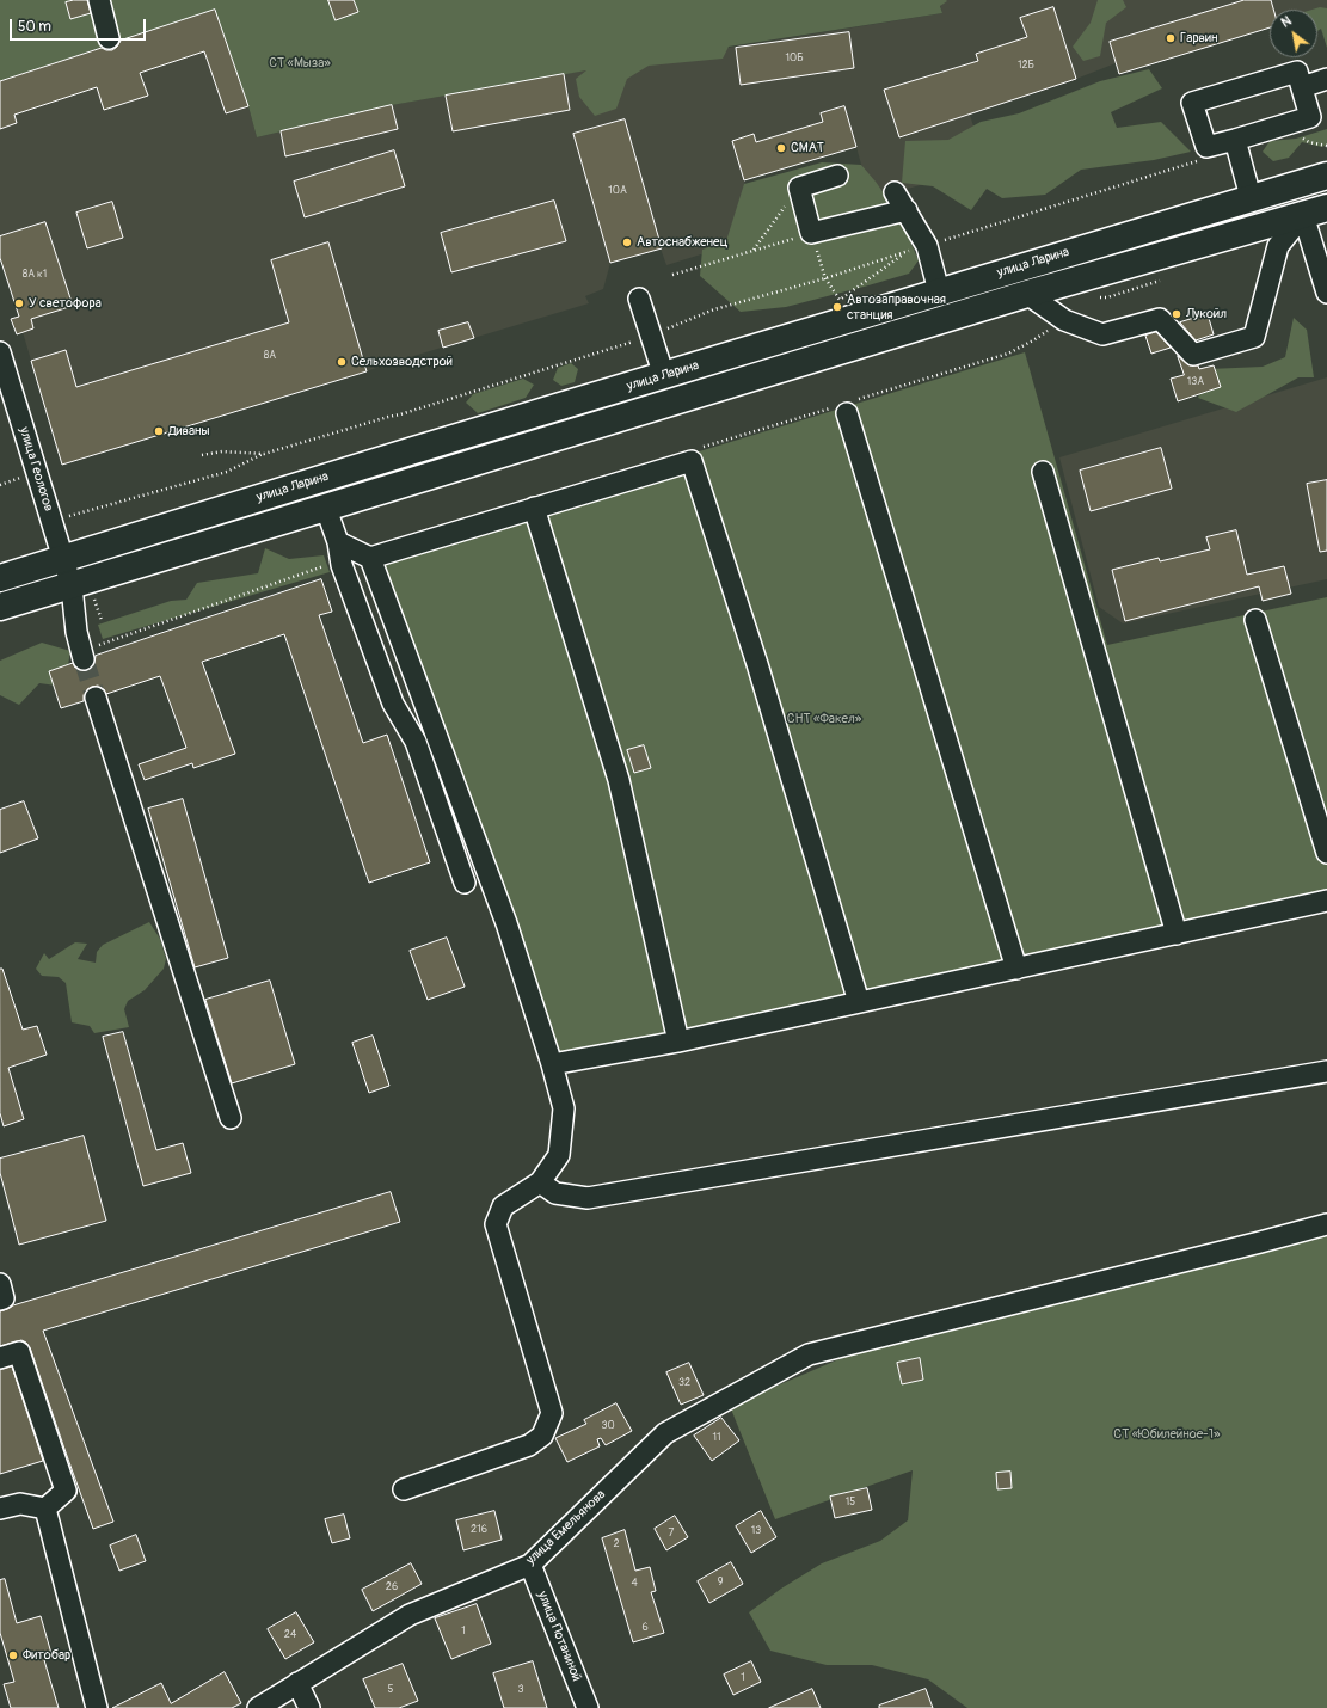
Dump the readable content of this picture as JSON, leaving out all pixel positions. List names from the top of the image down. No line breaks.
{"streets":{"main road":["улица Ларина"],"street":["улица Геологов","улица Емельянова","улица Потаниной"]},"crossings":[["улица Ларина","улица Геологов"],["улица Емельянова","улица Потаниной"]],"parks":["СТ «Мыза»","СНТ «Факел»","СТ «Юбилейное-1»"],"places":["Гарвин","СМАТ","Автоснабженец","У светофора","Автозаправочная станция","Лукойл","Сельхозводстрой","Диваны","Фитобар"],"house_numbers":["10Б","12Б","10А","8А к1","8А","13А","32","30","11","15","216","13","7","2","9","4","26","6","1","24","1","5","3"],"scale_bar":"50 m","north":"top left"}
